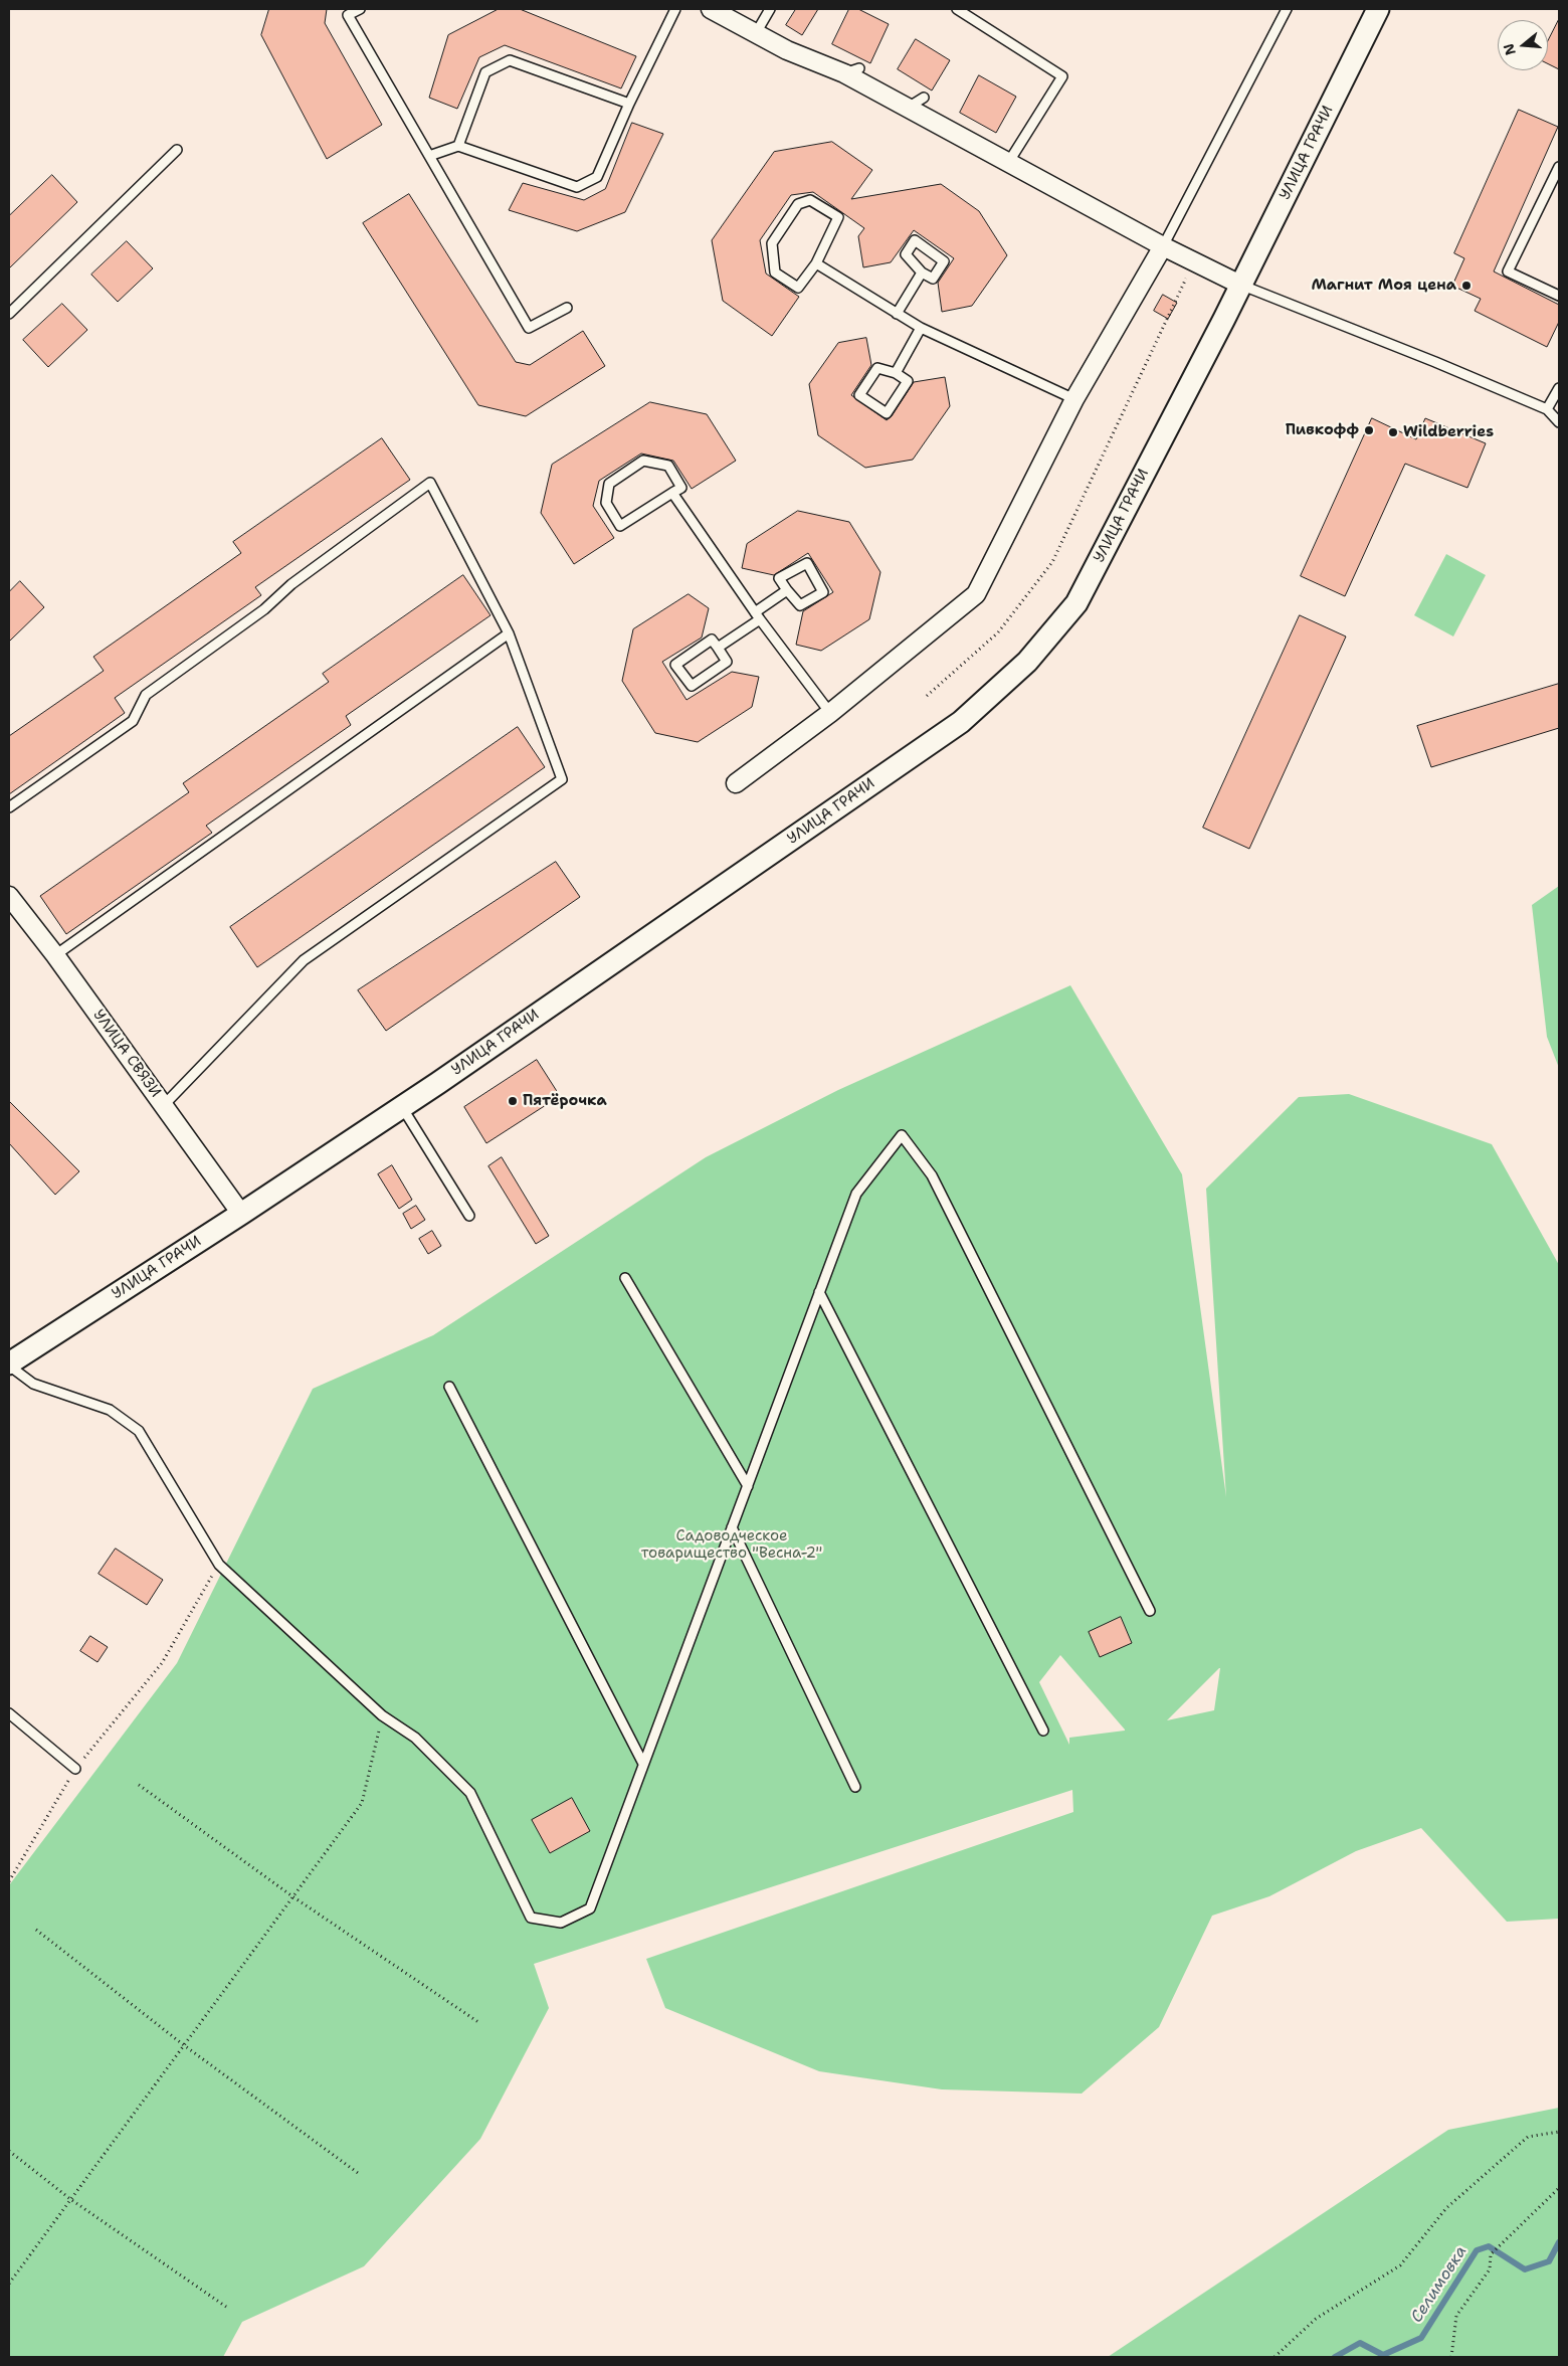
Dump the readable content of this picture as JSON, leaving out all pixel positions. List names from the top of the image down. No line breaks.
{"streets":{"street":["УЛИЦА ГРАЧИ","УЛИЦА СВЯЗИ"]},"crossings":[["УЛИЦА ГРАЧИ","УЛИЦА СВЯЗИ"]],"water":["Селимовка"],"parks":["Садоводческое товарищество \"Весна-2\""],"places":["Магнит Моя цена","Пивкофф","Wildberries","Пятёрочка"],"north":"left"}
